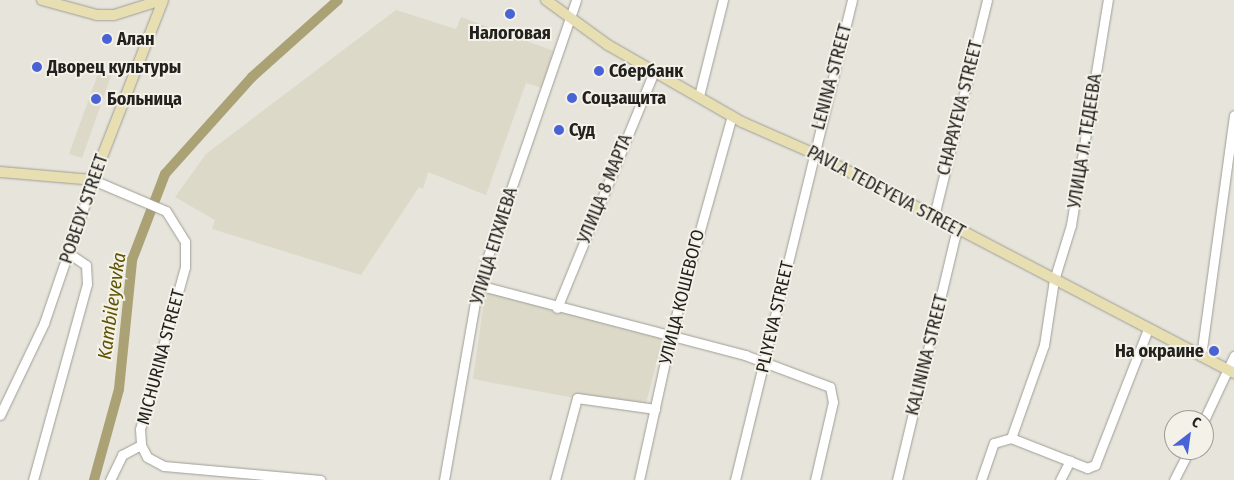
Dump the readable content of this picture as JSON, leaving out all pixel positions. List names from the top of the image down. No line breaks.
{"streets":{"main road":["PAVLA TEDEYEVA STREET","POBEDY STREET"],"street":["LENINA STREET","CHAPAYEVA STREET","УЛИЦА Л. ТЕДЕЕВА","УЛИЦА 8 МАРТА","УЛИЦА ЕПХИЕВА","УЛИЦА КОШЕВОГО","PLIYEVA STREET","KALININA STREET","MICHURINA STREET"]},"crossings":[["LENINA STREET","PAVLA TEDEYEVA STREET"],["LENINA STREET","PLIYEVA STREET"],["CHAPAYEVA STREET","PAVLA TEDEYEVA STREET"],["УЛИЦА Л. ТЕДЕЕВА","PAVLA TEDEYEVA STREET"],["УЛИЦА 8 МАРТА","PAVLA TEDEYEVA STREET"],["PAVLA TEDEYEVA STREET","УЛИЦА ЕПХИЕВА"],["PAVLA TEDEYEVA STREET","УЛИЦА КОШЕВОГО"],["PAVLA TEDEYEVA STREET","PLIYEVA STREET"],["PAVLA TEDEYEVA STREET","KALININA STREET"],["POBEDY STREET","MICHURINA STREET"]],"water":["Kambileyevka"],"places":["Налоговая","Алан","Дворец культуры","Сбербанк","Соцзащита","Больница","Суд","На окраине"],"north":"top right"}
